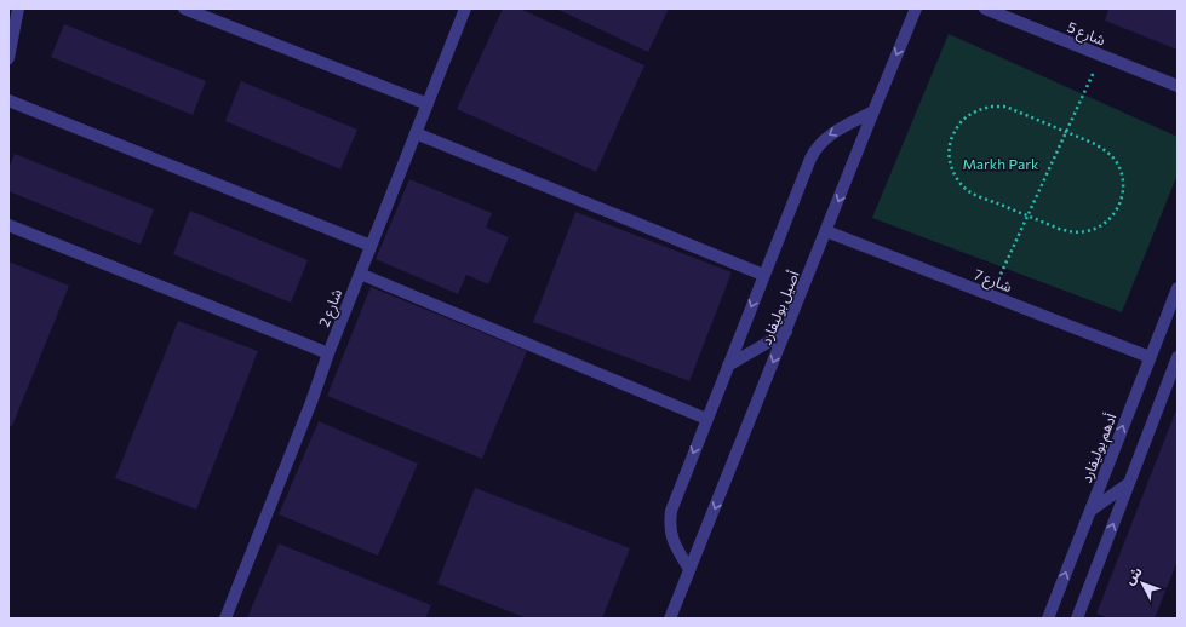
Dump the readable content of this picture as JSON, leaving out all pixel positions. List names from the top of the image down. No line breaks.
{"streets":{"street":["شارع 5","شارع 7","شارع 2","أصيل بوليفارد","أدهم بوليفارد"]},"crossings":[["شارع 7","أصيل بوليفارد"],["شارع 7","أدهم بوليفارد"]],"parks":["Markh Park"],"north":"top left"}
